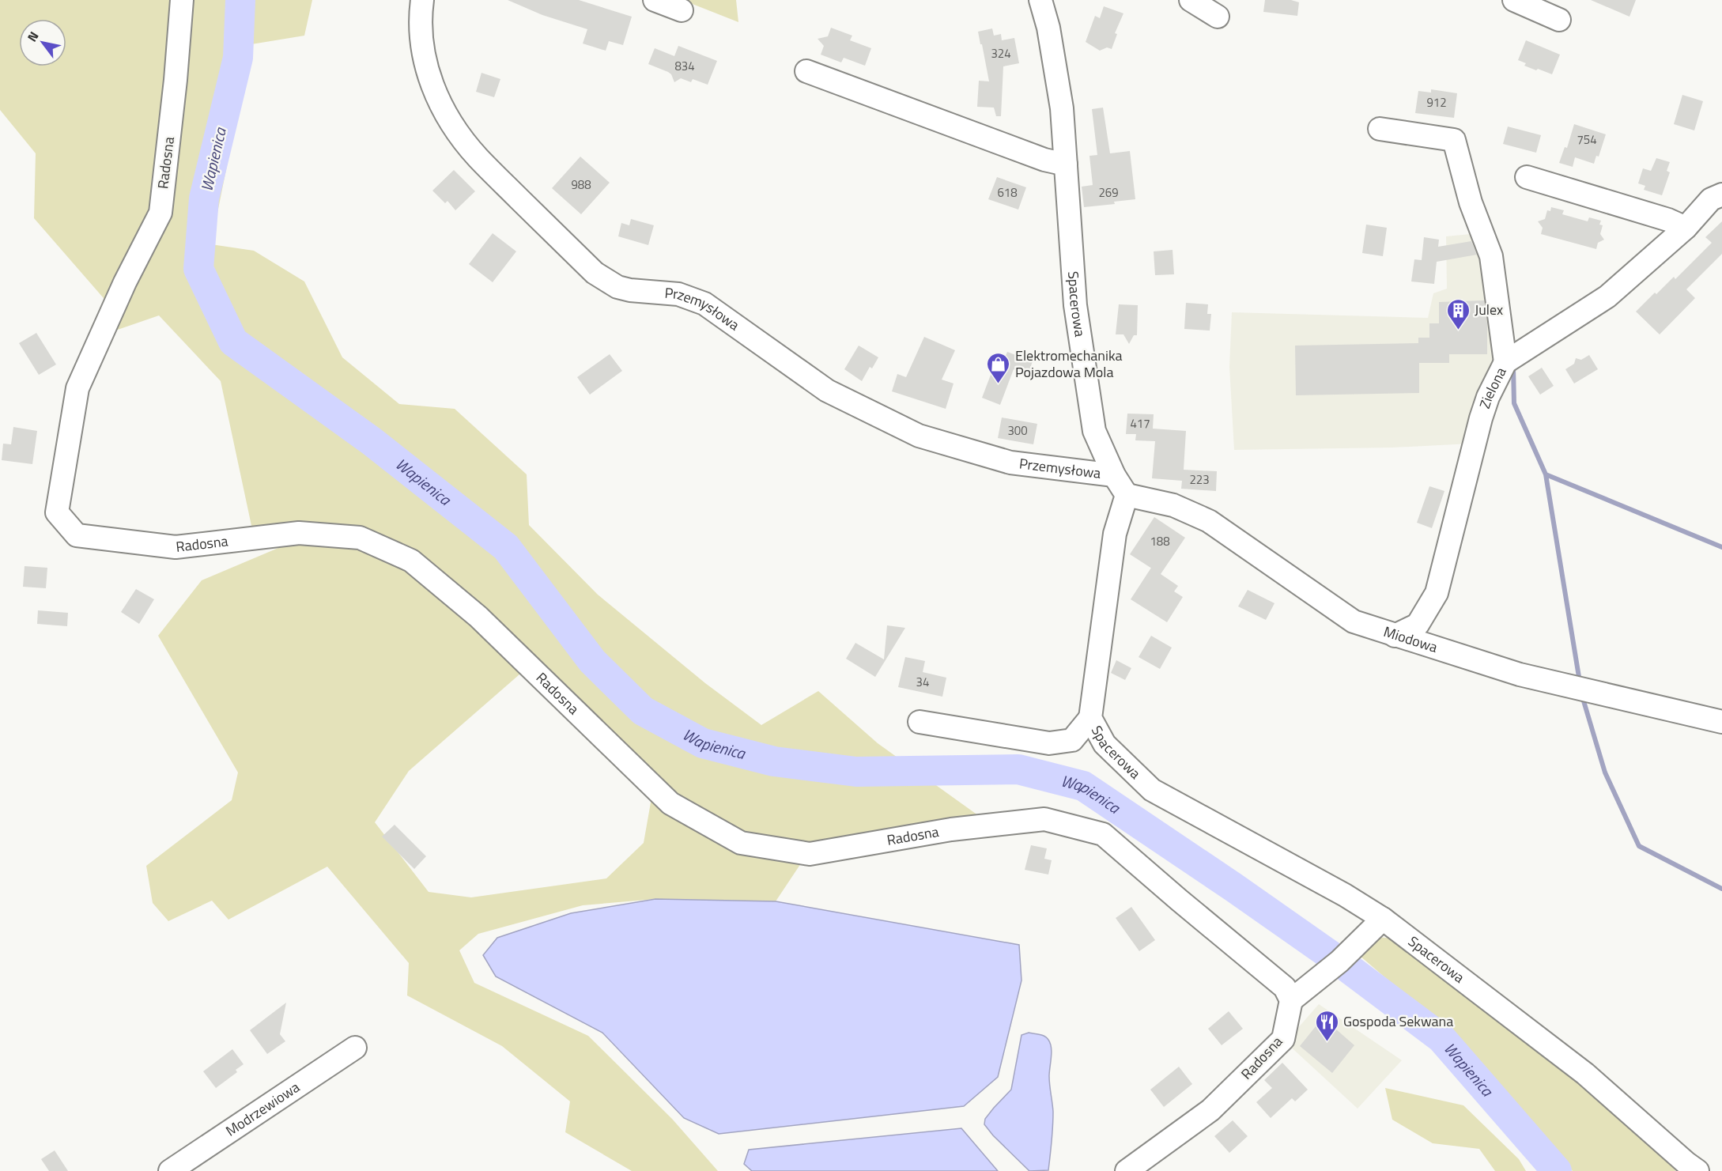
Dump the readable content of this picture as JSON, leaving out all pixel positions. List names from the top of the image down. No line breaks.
{"streets":{"street":["Radosna","Spacerowa","Przemysłowa","Zielona","Miodowa","Modrzewiowa"]},"crossings":[["Spacerowa","Przemysłowa"],["Spacerowa","Miodowa"],["Zielona","Miodowa"]],"water":["Wapienica"],"places":{"building":["Julex"],"shop":["Elektromechanika Pojazdowa Mola"],"restaurant":["Gospoda Sekwana"]},"house_numbers":["324","834","912","754","988","618","269","417","300","223","188","34"],"north":"top left"}
